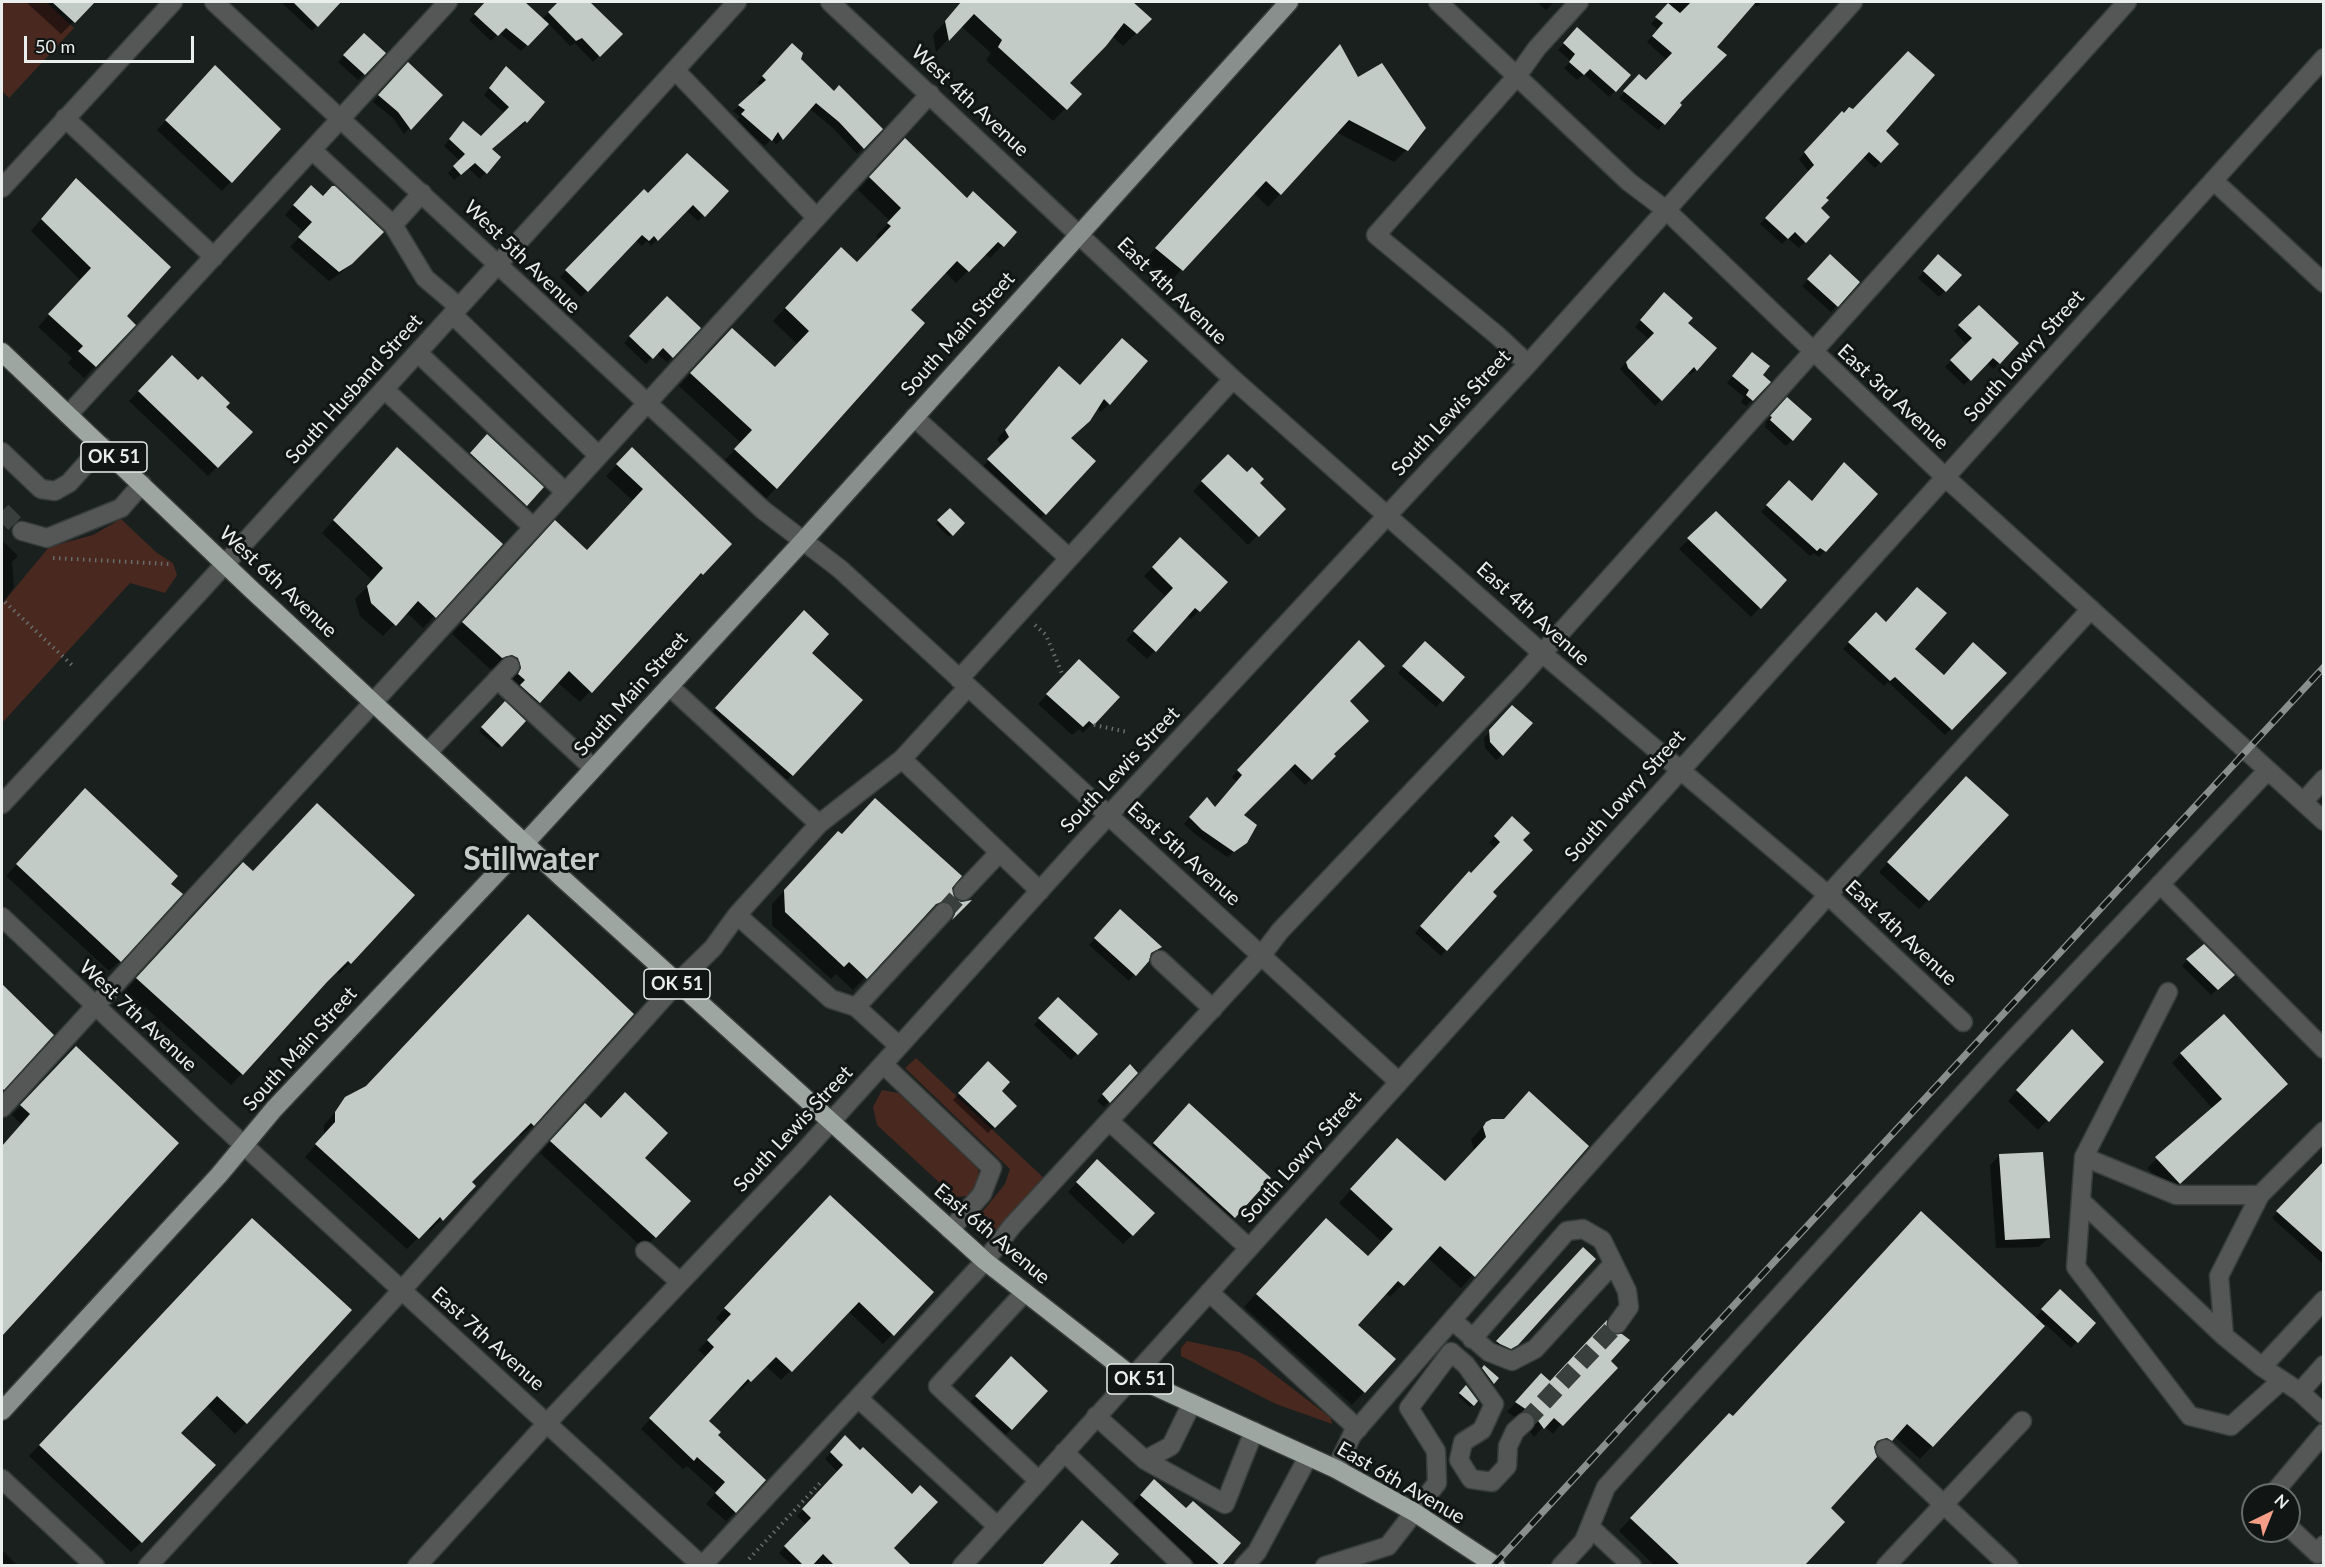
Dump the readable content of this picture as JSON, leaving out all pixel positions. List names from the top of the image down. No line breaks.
{"streets":{"highway":["OK 51","West 6th Avenue","East 6th Avenue"],"main road":["South Main Street"],"street":["West 4th Avenue","West 5th Avenue","East 4th Avenue","South Lowry Street","South Husband Street","East 3rd Avenue","South Lewis Street","East 5th Avenue","West 7th Avenue","East 7th Avenue"]},"crossings":[["West 4th Avenue","East 4th Avenue"],["West 4th Avenue","South Main Street"],["West 5th Avenue","South Main Street"],["West 5th Avenue","South Husband Street"],["West 5th Avenue","East 5th Avenue"],["East 4th Avenue","South Main Street"],["East 4th Avenue","South Lowry Street"],["East 4th Avenue","South Lewis Street"],["South Main Street","West 6th Avenue"],["South Main Street","East 5th Avenue"],["South Main Street","West 7th Avenue"],["South Main Street","East 6th Avenue"],["South Main Street","East 7th Avenue"],["South Lowry Street","East 3rd Avenue"],["South Lowry Street","East 5th Avenue"],["South Lowry Street","East 6th Avenue"],["South Husband Street","West 6th Avenue"],["East 3rd Avenue","South Lewis Street"],["South Lewis Street","East 5th Avenue"],["South Lewis Street","East 6th Avenue"],["South Lewis Street","East 7th Avenue"],["West 6th Avenue","East 6th Avenue"],["West 7th Avenue","East 7th Avenue"]],"districts":["Stillwater"],"scale_bar":"50 m","north":"top right"}
